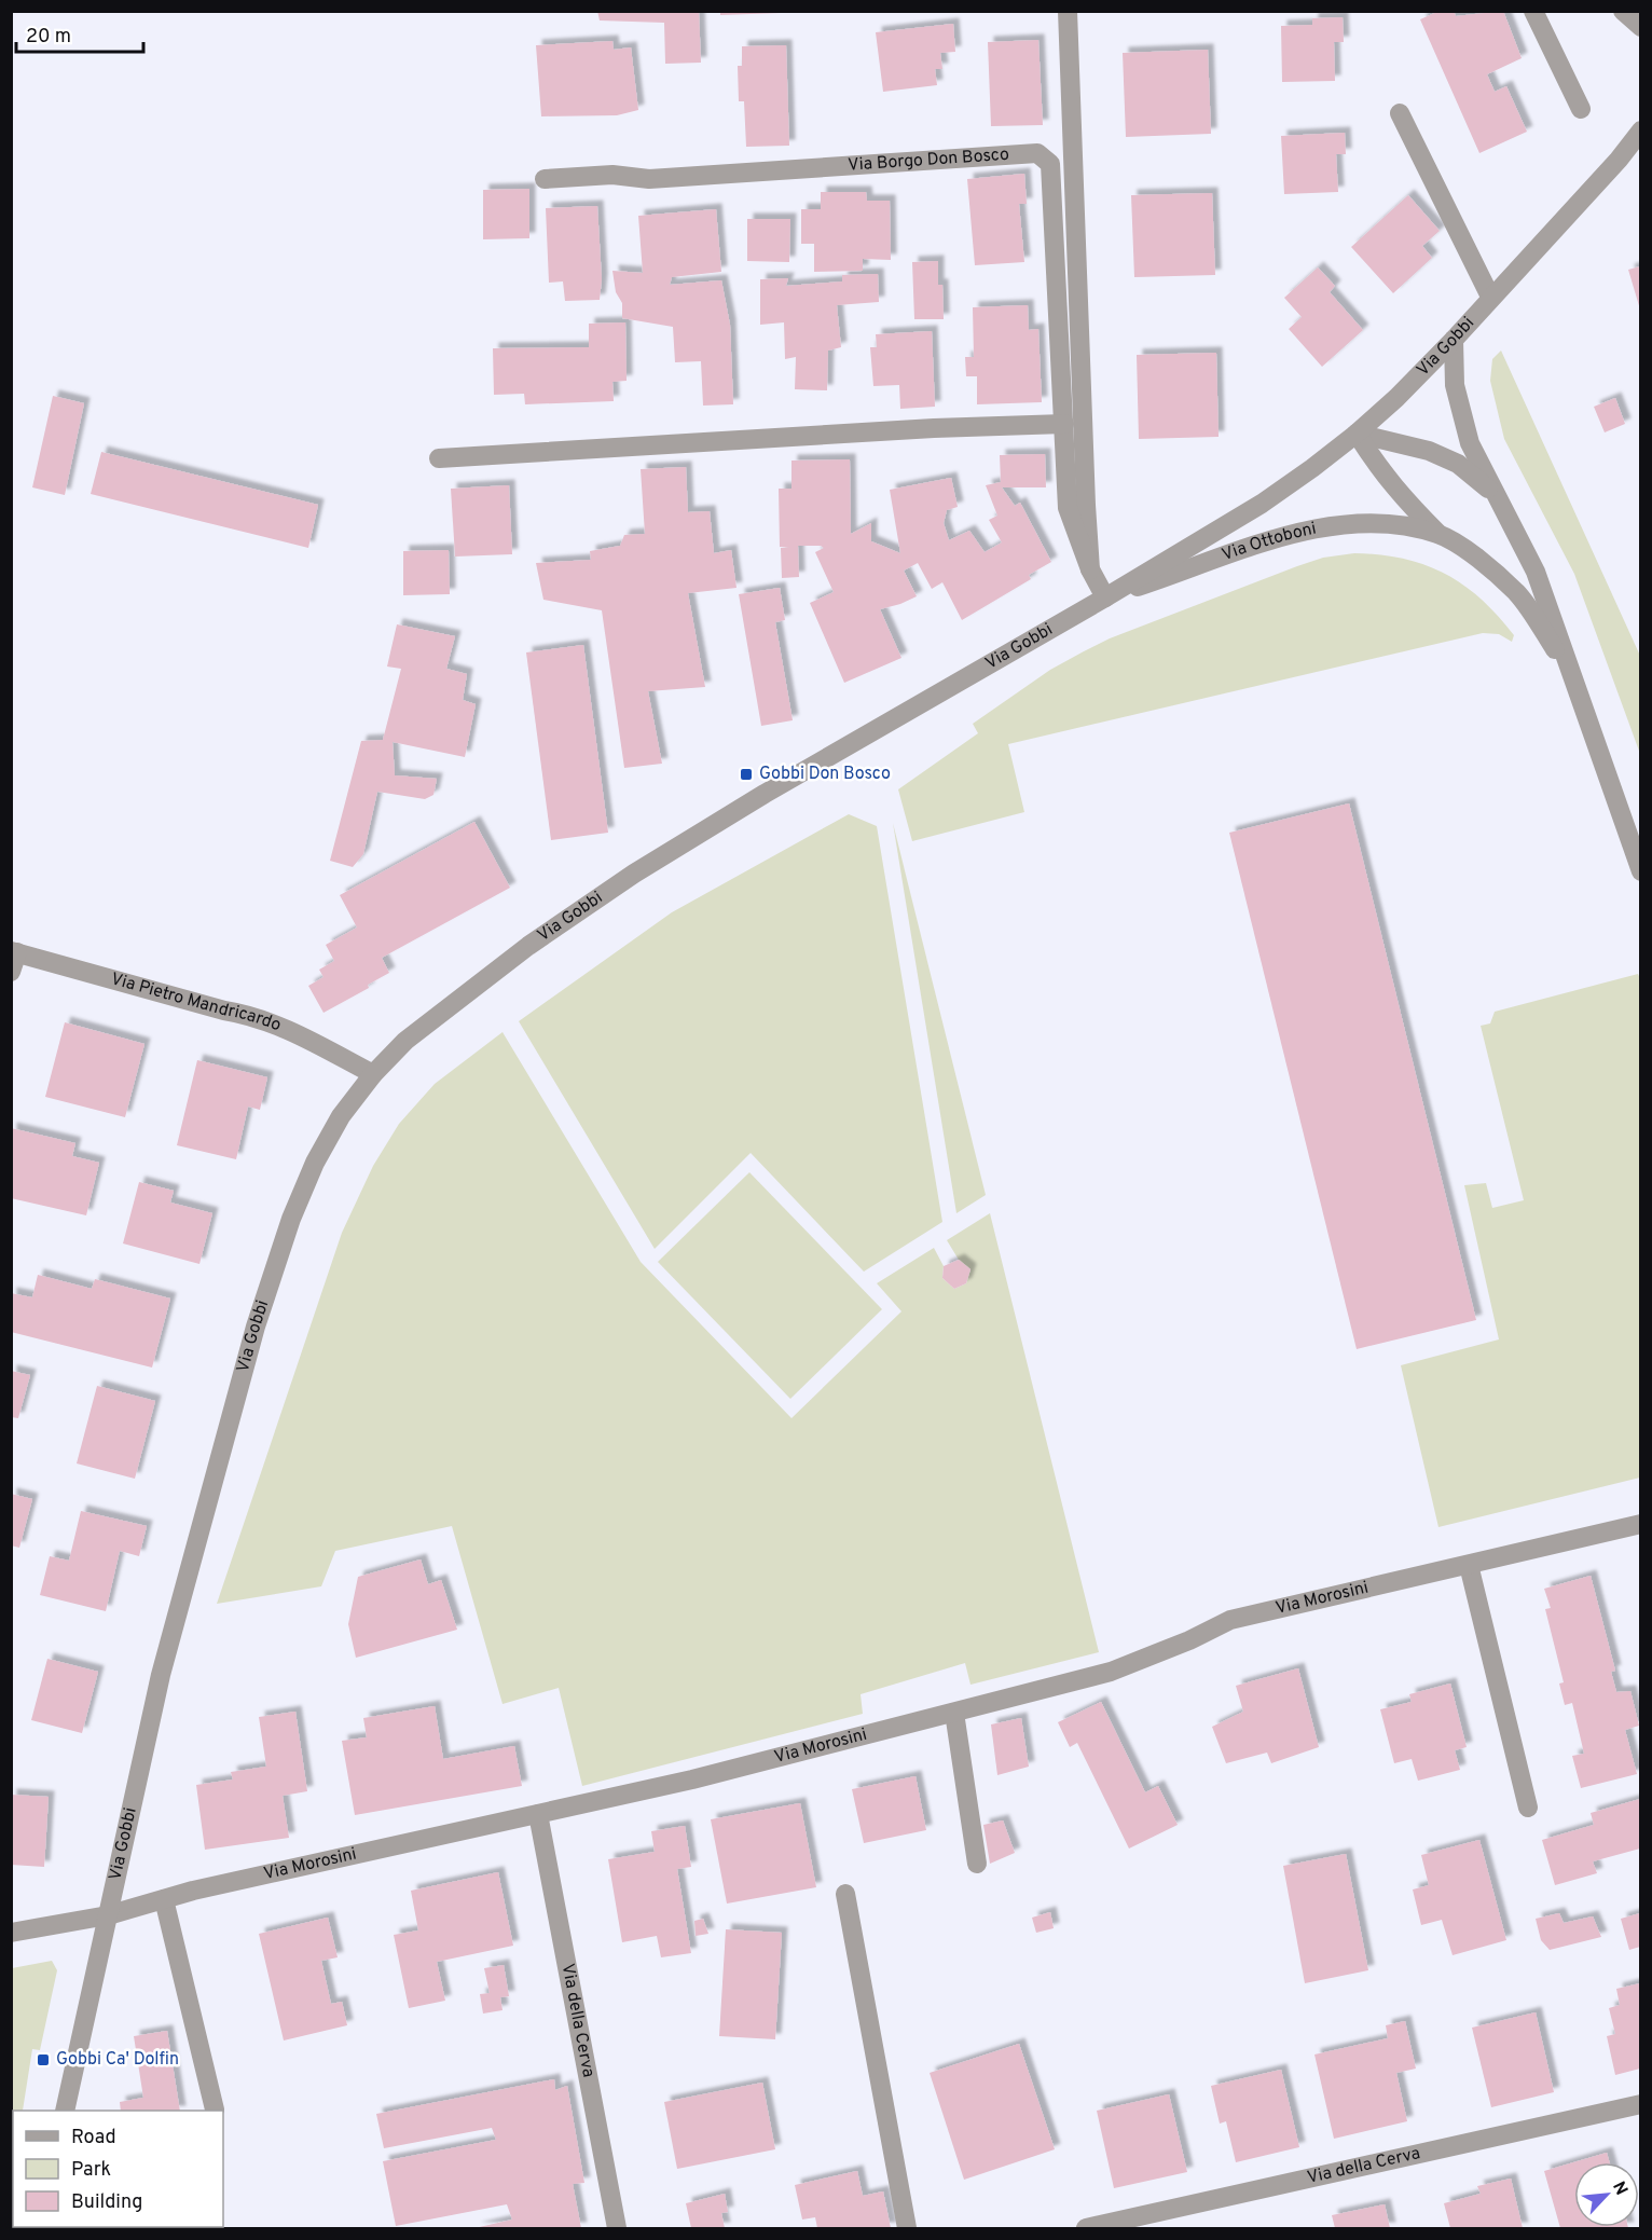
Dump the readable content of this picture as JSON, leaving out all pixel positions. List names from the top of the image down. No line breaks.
{"streets":{"street":["Via Borgo Don Bosco","Via Gobbi","Via Ottoboni","Via Pietro Mandricardo","Via Morosini","Via della Cerva"]},"crossings":[["Via Borgo Don Bosco","Via Gobbi"],["Via Borgo Don Bosco","Via Ottoboni"],["Via Gobbi","Via Ottoboni"],["Via Gobbi","Via Pietro Mandricardo"],["Via Gobbi","Via Morosini"],["Via Morosini","Via della Cerva"]],"places":{"transit":["Gobbi Don Bosco","Gobbi Ca' Dolfin"]},"legend":["Road","Park","Building"],"scale_bar":"20 m","north":"top right"}
